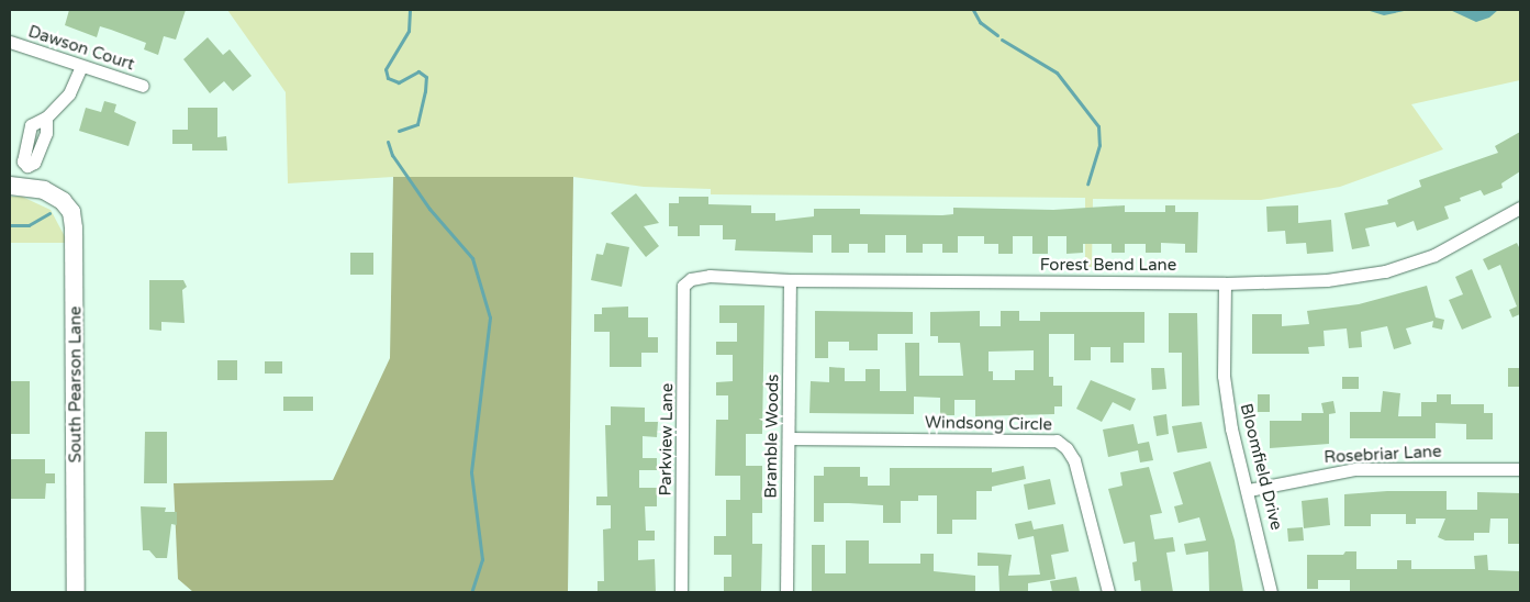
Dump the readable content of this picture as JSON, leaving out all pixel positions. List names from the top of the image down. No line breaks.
{"streets":{"street":["Dawson Court","Forest Bend Lane","South Pearson Lane","Windsong Circle","Bramble Woods","Parkview Lane","Rosebriar Lane","Bloomfield Drive"]},"crossings":[["Forest Bend Lane","Bramble Woods"],["Forest Bend Lane","Parkview Lane"],["Forest Bend Lane","Bloomfield Drive"],["Windsong Circle","Bramble Woods"],["Rosebriar Lane","Bloomfield Drive"]]}
